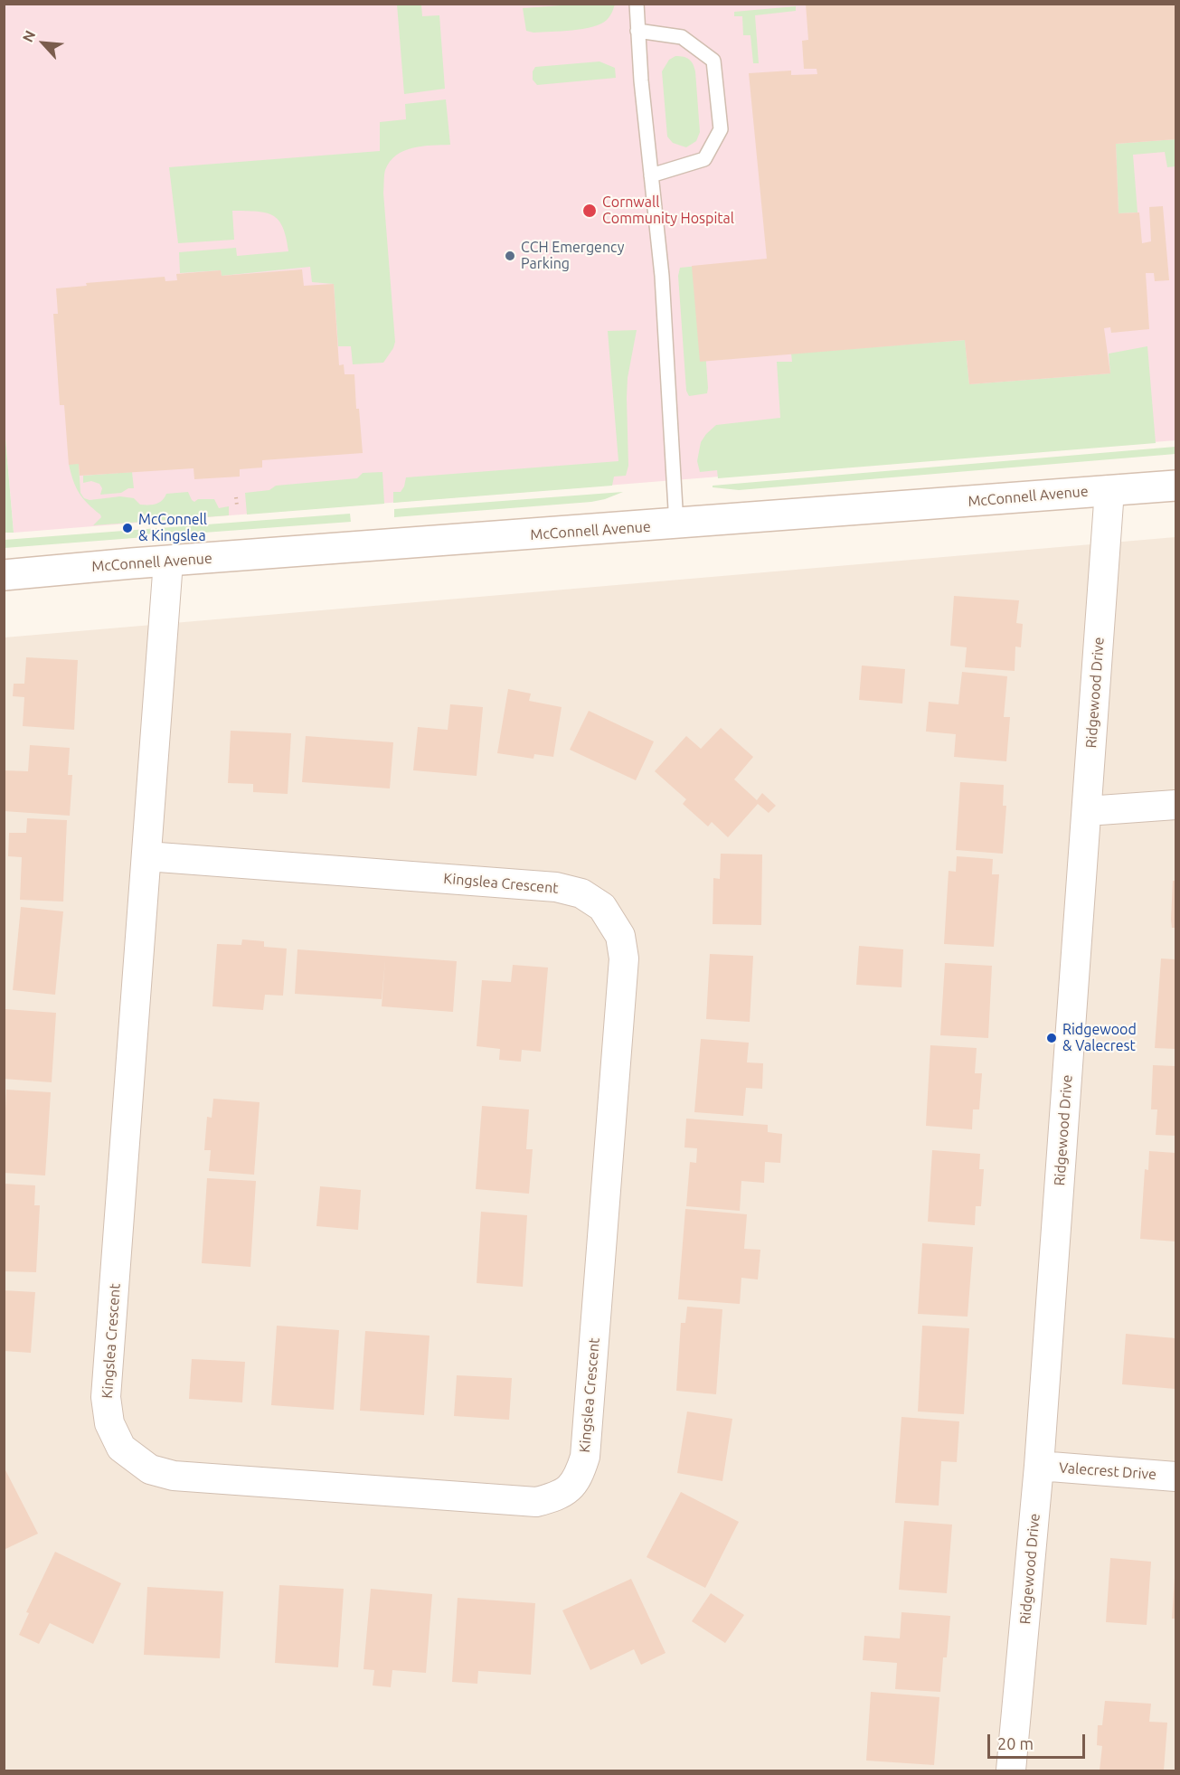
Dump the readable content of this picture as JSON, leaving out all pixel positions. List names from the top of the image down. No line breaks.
{"streets":{"main road":["McConnell Avenue"],"street":["Ridgewood Drive","Kingslea Crescent","Valecrest Drive"]},"crossings":[["McConnell Avenue","Ridgewood Drive"],["McConnell Avenue","Kingslea Crescent"],["Ridgewood Drive","Valecrest Drive"]],"places":["Cornwall Community Hospital","CCH Emergency Parking","McConnell & Kingslea","Ridgewood & Valecrest"],"scale_bar":"20 m","north":"top left"}
